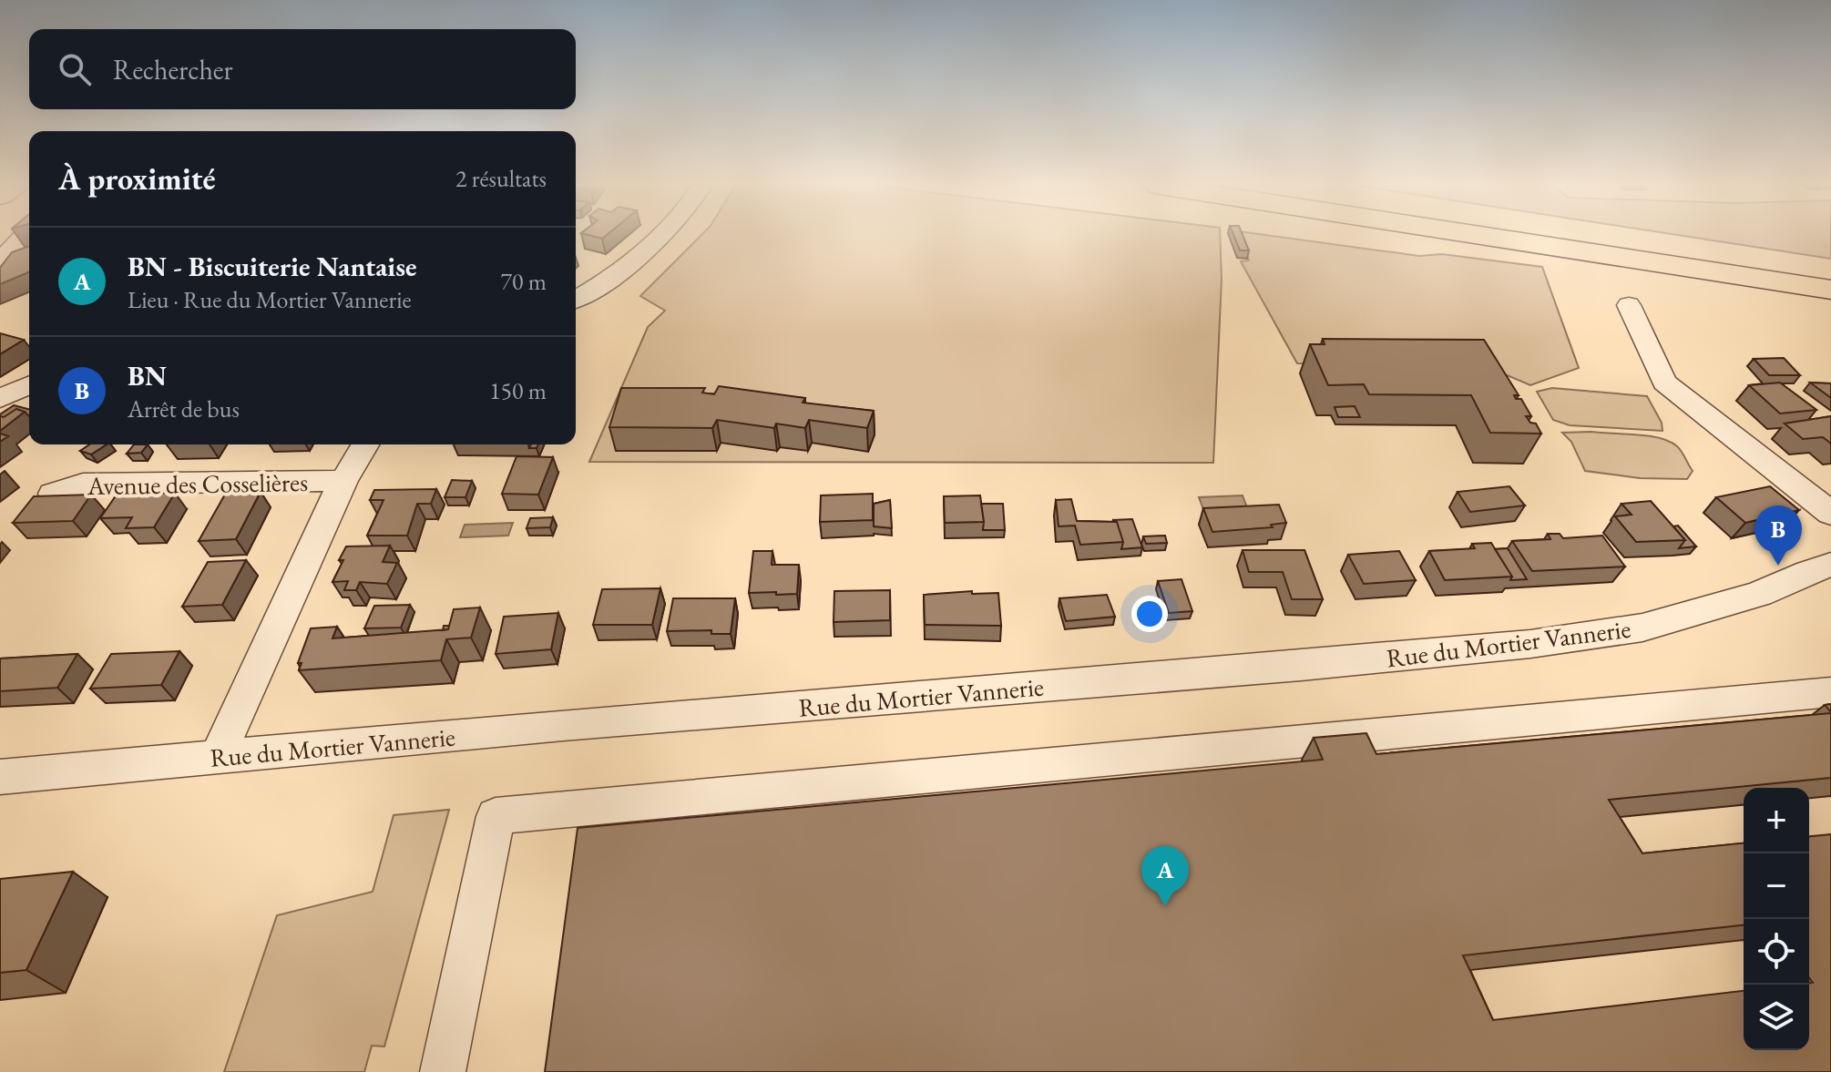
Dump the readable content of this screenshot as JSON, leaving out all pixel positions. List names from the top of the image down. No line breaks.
{"streets":{"street":["Avenue des Cosselières","Rue du Mortier Vannerie"]},"page":{"search":"Rechercher","heading":["À proximité","2 résultats"],"list":[{"mark":"A","name":"BN - Biscuiterie Nantaise","note":"Lieu · Rue du Mortier Vannerie","value":"70 m"},{"mark":"B","name":"BN","note":"Arrêt de bus","value":"150 m"}],"pins":["B","A"],"map_buttons":["+","−"]}}
